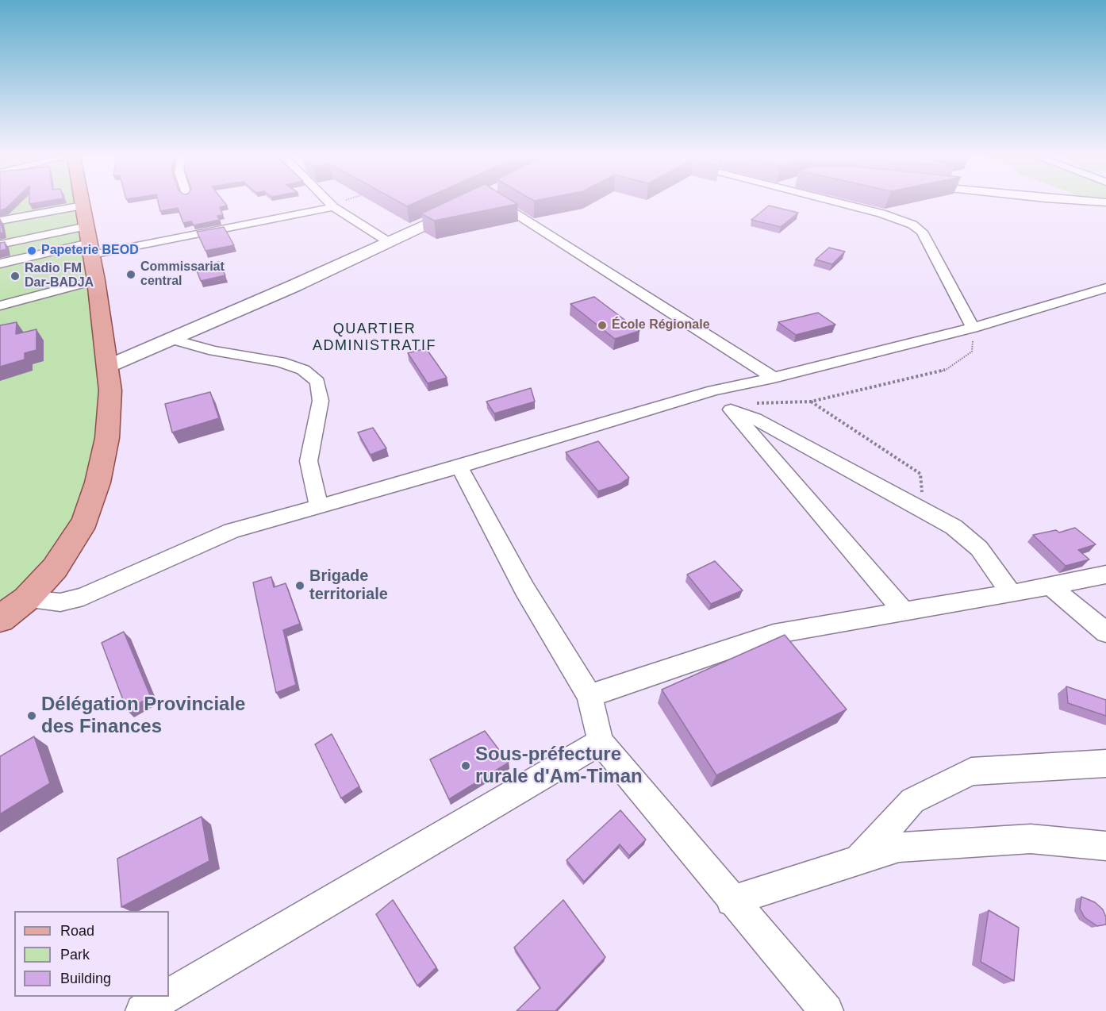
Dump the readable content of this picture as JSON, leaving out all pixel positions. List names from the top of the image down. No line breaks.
{"districts":["QUARTIER ADMINISTRATIF"],"places":["Papeterie BEOD","Commissariat central","Radio FM Dar-BADJA","École Régionale","Brigade territoriale","Délégation Provinciale des Finances","Sous-préfecture rurale d'Am-Timan"],"legend":["Road","Park","Building"]}
